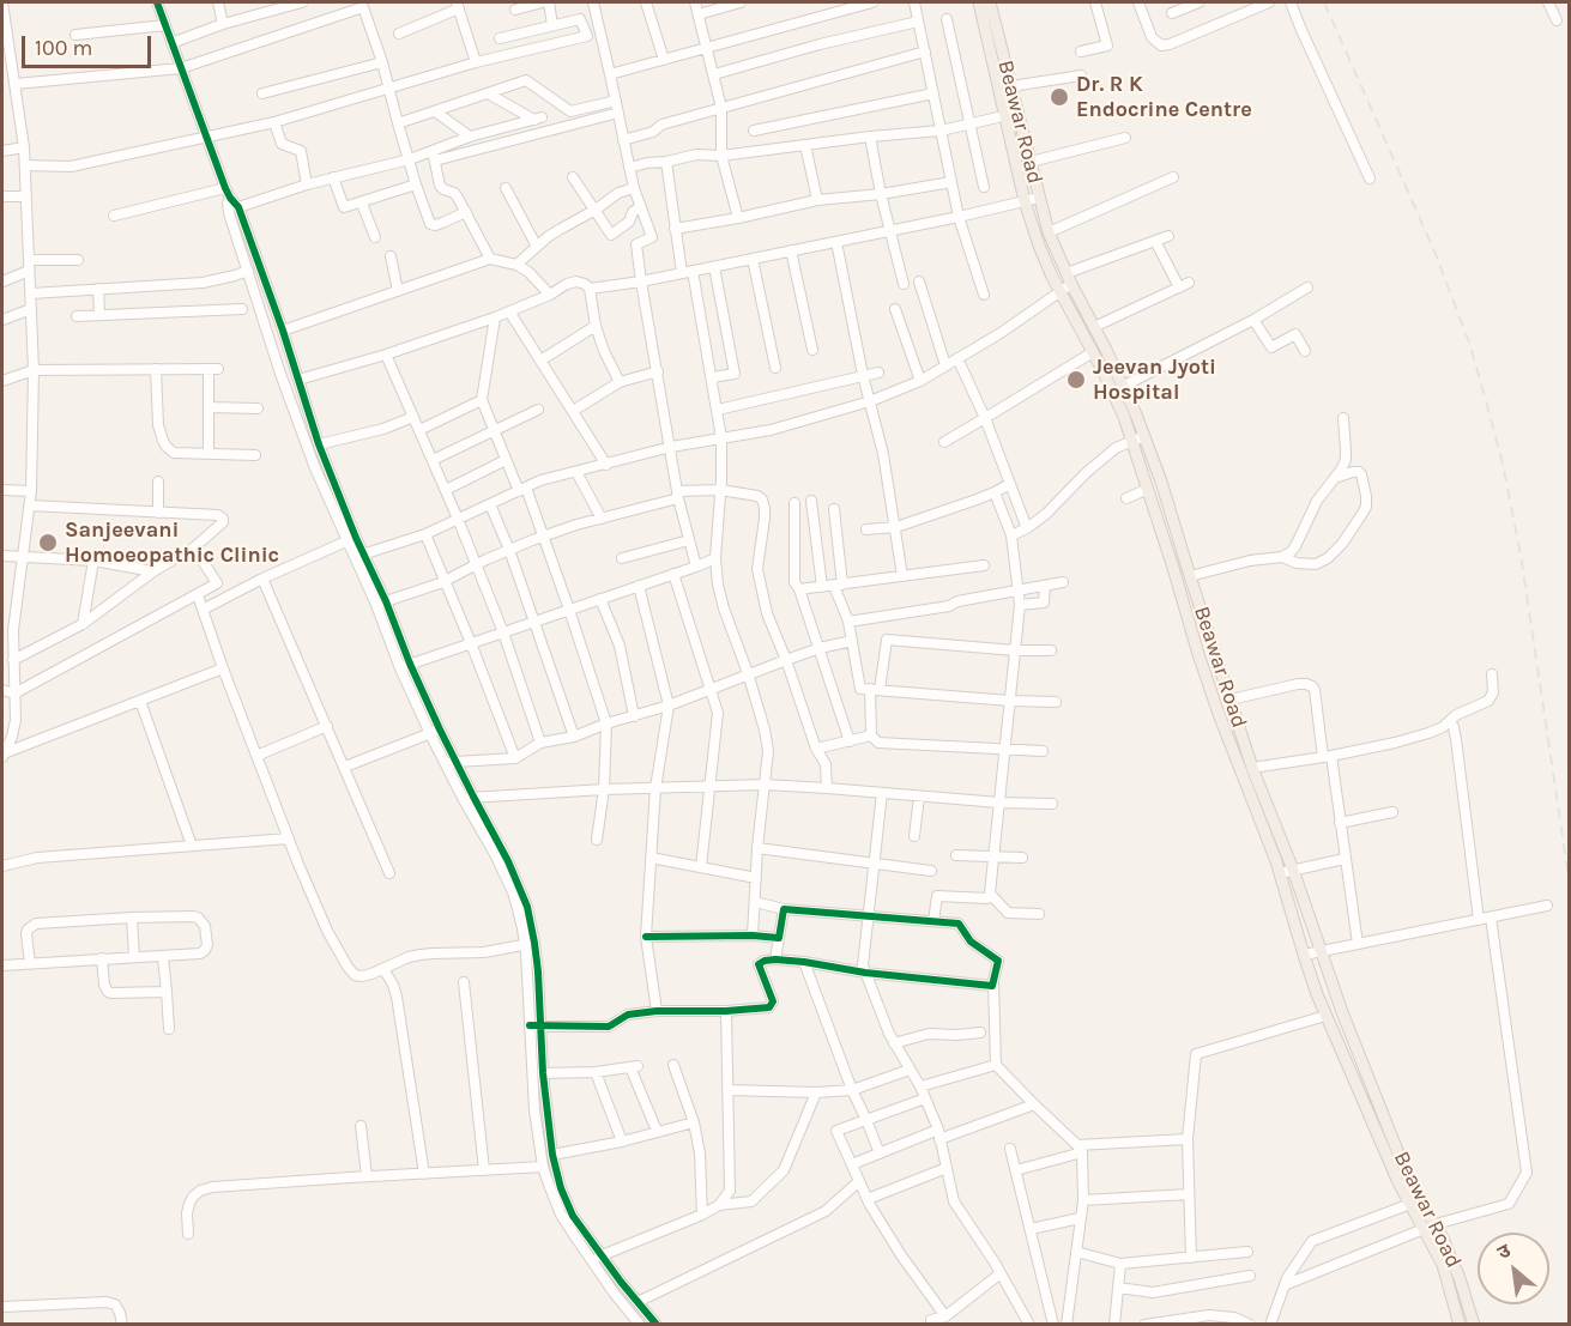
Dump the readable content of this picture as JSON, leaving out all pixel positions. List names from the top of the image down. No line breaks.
{"streets":{"main road":["Beawar Road"]},"places":["Dr. R K Endocrine Centre","Jeevan Jyoti Hospital","Sanjeevani Homoeopathic Clinic"],"scale_bar":"100 m","north":"top left"}
